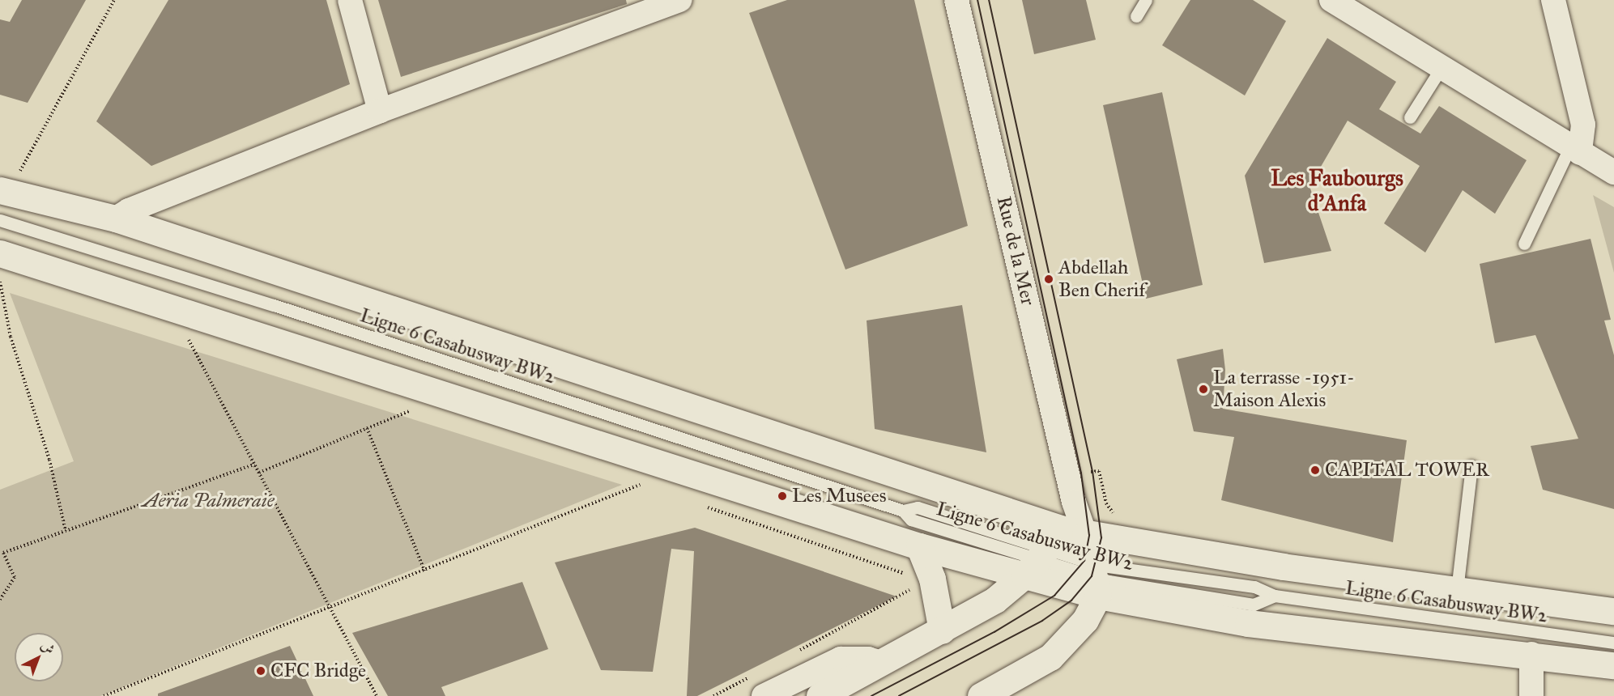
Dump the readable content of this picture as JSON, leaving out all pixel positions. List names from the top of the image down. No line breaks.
{"streets":{"street":["Rue de la Mer"],"lane":["Ligne 6 Casabusway BW2"]},"crossings":[["Rue de la Mer","Ligne 6 Casabusway BW2"]],"districts":["Les Faubourgs d'Anfa"],"parks":["Aeria Palmeraie"],"places":["Abdellah Ben Cherif","La terrasse -1951- Maison Alexis","CAPITAL TOWER","Les Musees","CFC Bridge"],"north":"top right"}
